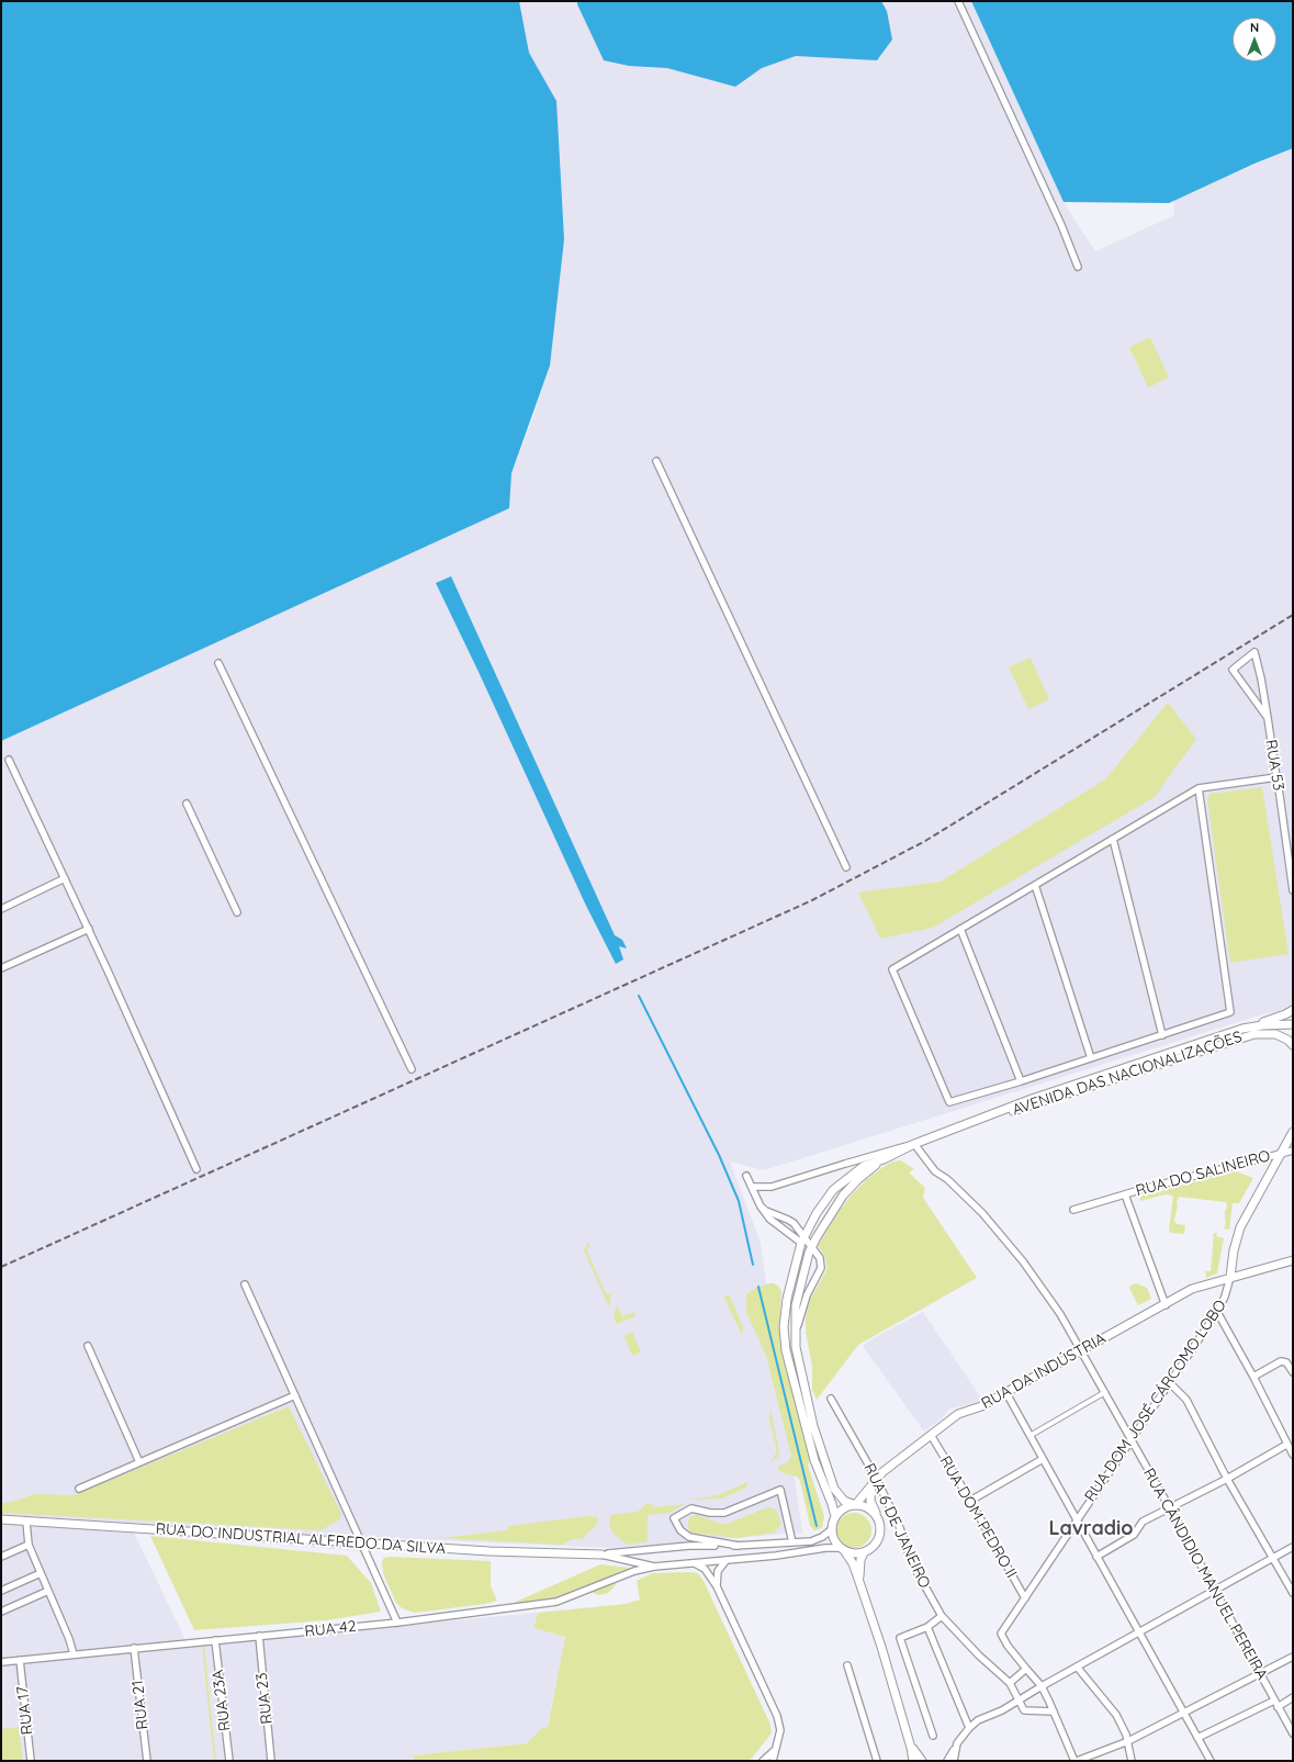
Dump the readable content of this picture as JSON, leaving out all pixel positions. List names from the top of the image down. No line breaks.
{"streets":{"street":["RUA 53","AVENIDA DAS NACIONALIZAÇÕES","RUA DO SALINEIRO","RUA DA INDÚSTRIA","RUA DOM JOSÉ CÁRCOMO LOBO","RUA DOM PEDRO II","RUA 6 DE JANEIRO","RUA DO INDUSTRIAL ALFREDO DA SILVA","RUA CÂNDIDIO MANUEL PEREIRA","RUA 42","RUA 23","RUA 23A","RUA 21","RUA 17"]},"crossings":[["AVENIDA DAS NACIONALIZAÇÕES","RUA DA INDÚSTRIA"],["AVENIDA DAS NACIONALIZAÇÕES","RUA CÂNDIDIO MANUEL PEREIRA"],["RUA DO SALINEIRO","RUA DA INDÚSTRIA"],["RUA DO SALINEIRO","RUA DOM JOSÉ CÁRCOMO LOBO"],["RUA DA INDÚSTRIA","RUA DOM JOSÉ CÁRCOMO LOBO"],["RUA DA INDÚSTRIA","RUA DOM PEDRO II"],["RUA DA INDÚSTRIA","RUA 6 DE JANEIRO"],["RUA DA INDÚSTRIA","RUA CÂNDIDIO MANUEL PEREIRA"],["RUA DOM JOSÉ CÁRCOMO LOBO","RUA DOM PEDRO II"],["RUA DOM JOSÉ CÁRCOMO LOBO","RUA CÂNDIDIO MANUEL PEREIRA"],["RUA 42","RUA 23"],["RUA 42","RUA 23A"],["RUA 42","RUA 21"],["RUA 42","RUA 17"]],"districts":["Lavradio"],"north":"top"}
